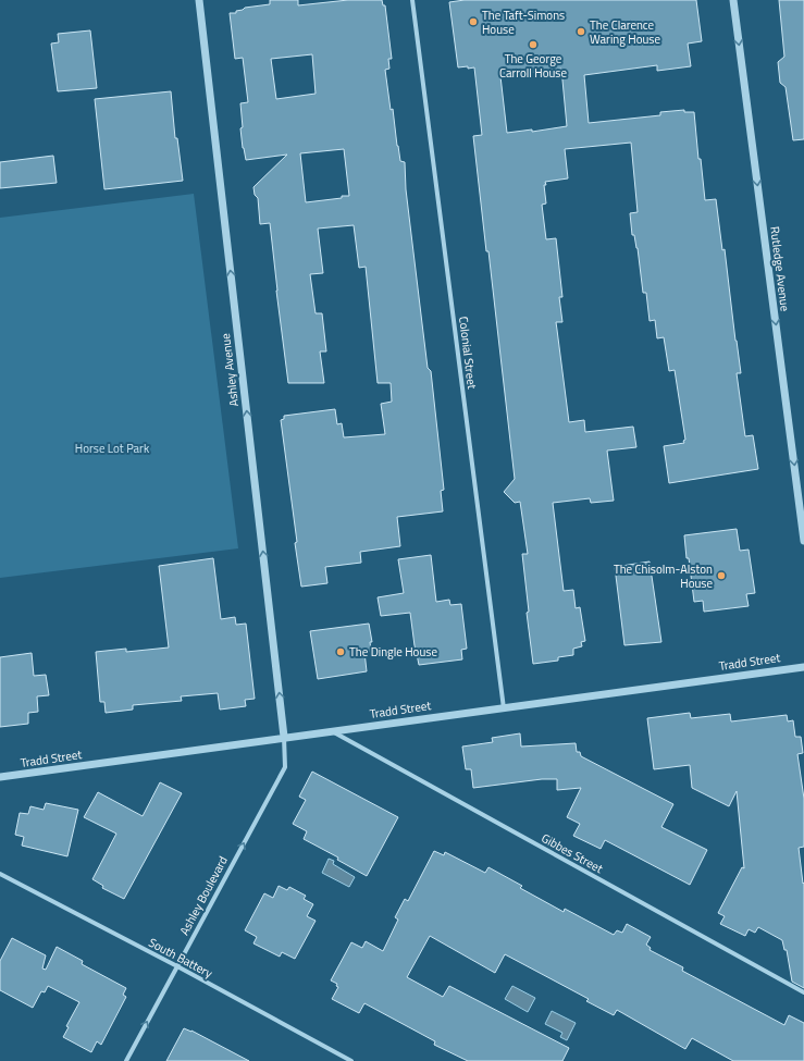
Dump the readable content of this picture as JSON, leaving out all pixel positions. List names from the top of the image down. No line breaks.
{"streets":{"street":["Rutledge Avenue","Colonial Street","Ashley Avenue","Tradd Street","Gibbes Street","Ashley Boulevard","South Battery"]},"crossings":[["Colonial Street","Tradd Street"],["Ashley Avenue","Tradd Street"],["Ashley Avenue","Ashley Boulevard"],["Tradd Street","Gibbes Street"],["Tradd Street","Ashley Boulevard"],["Ashley Boulevard","South Battery"]],"one_way":["Rutledge Avenue","Ashley Avenue","Ashley Boulevard"],"parks":["Horse Lot Park"],"places":["The Taft-Simons House","The Clarence Waring House","The George Carroll House","The Chisolm-Alston House","The Dingle House"]}
